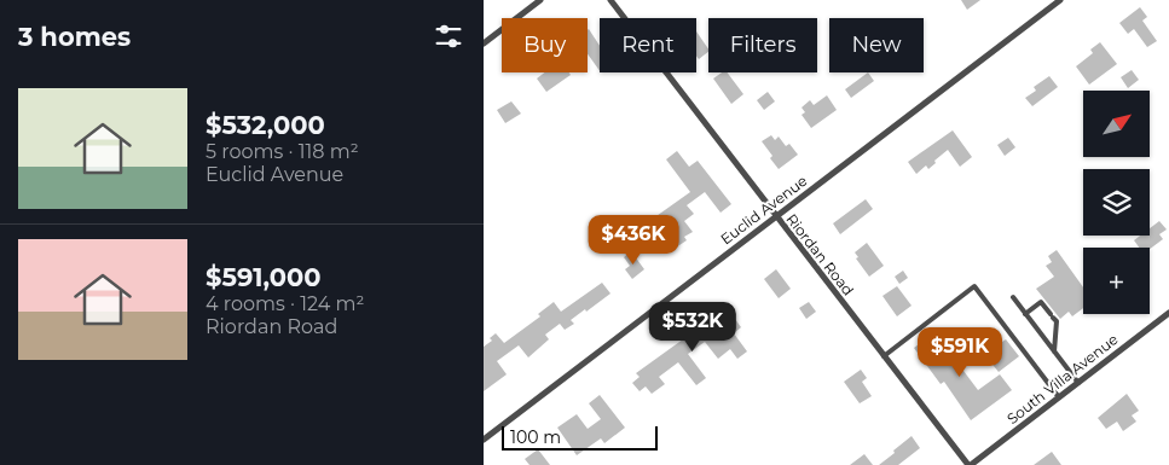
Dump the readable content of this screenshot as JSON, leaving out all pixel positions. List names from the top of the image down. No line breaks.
{"streets":{"street":["Euclid Avenue","Riordan Road","South Villa Avenue"]},"crossings":[["Euclid Avenue","Riordan Road"],["Riordan Road","South Villa Avenue"]],"scale_bar":"100 m","north":"top right","page":{"heading":"3 homes","chip":["Buy","Rent","Filters","New"],"list":[{"name":"$532,000","note":"5 rooms · 118 m² · Euclid Avenue"},{"name":"$591,000","note":"4 rooms · 124 m² · Riordan Road"}],"map_buttons":"+","price":["$436K","$532K","$591K"],"scale":"100 m"}}
